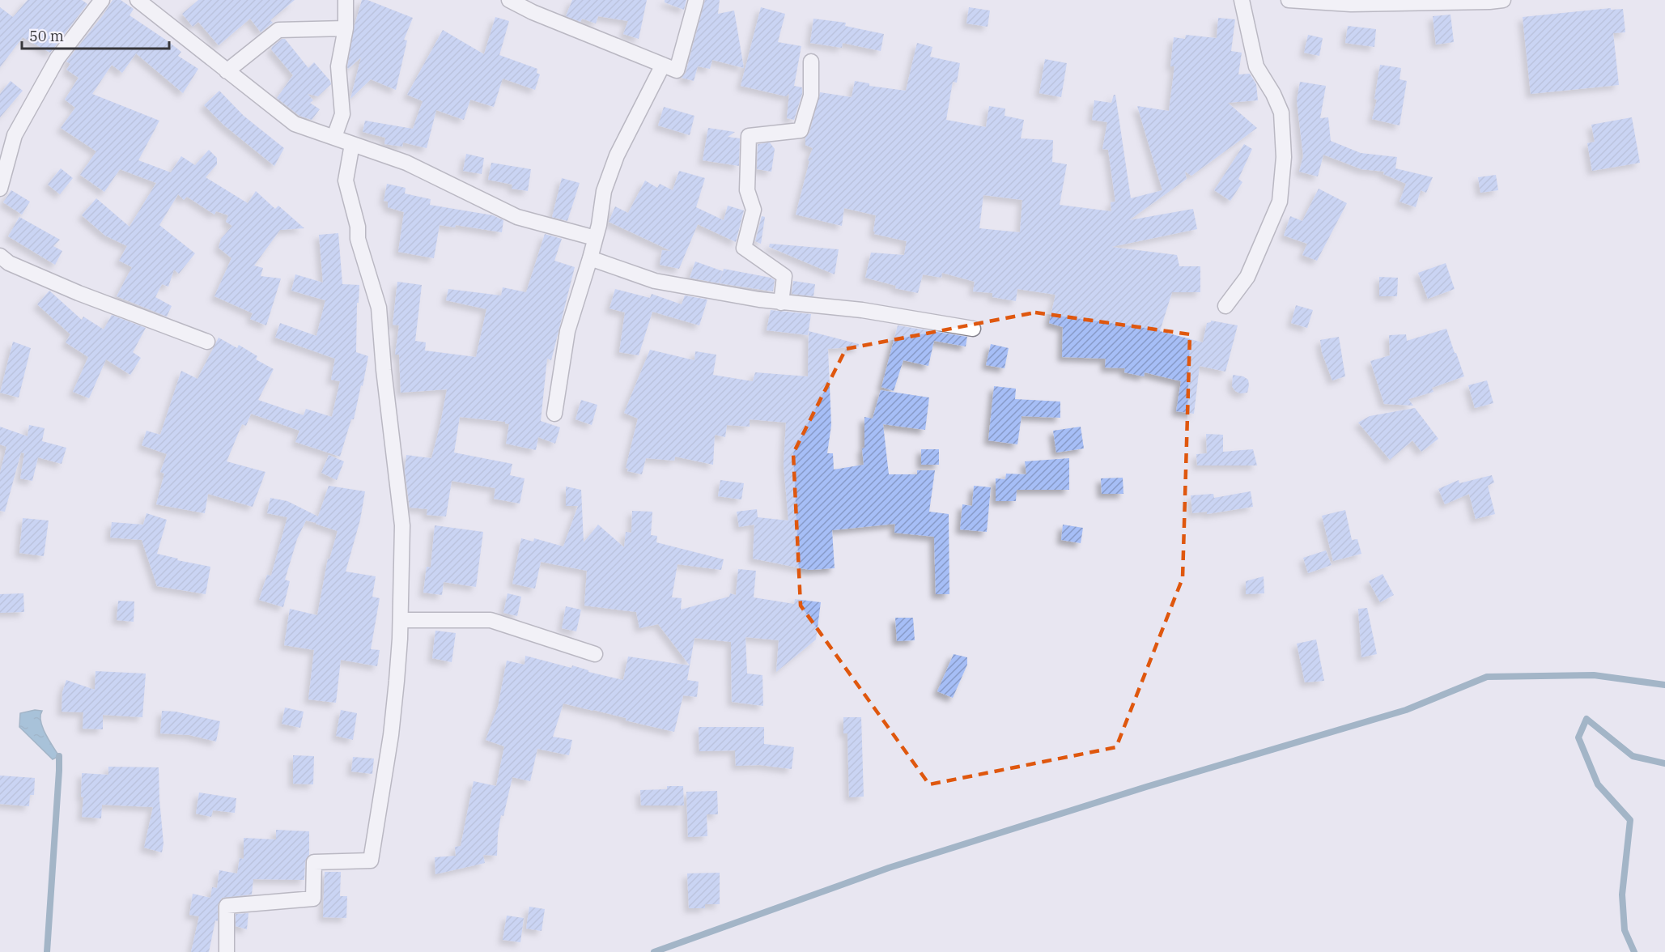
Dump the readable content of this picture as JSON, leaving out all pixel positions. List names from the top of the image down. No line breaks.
{"scale_bar":"50 m"}
